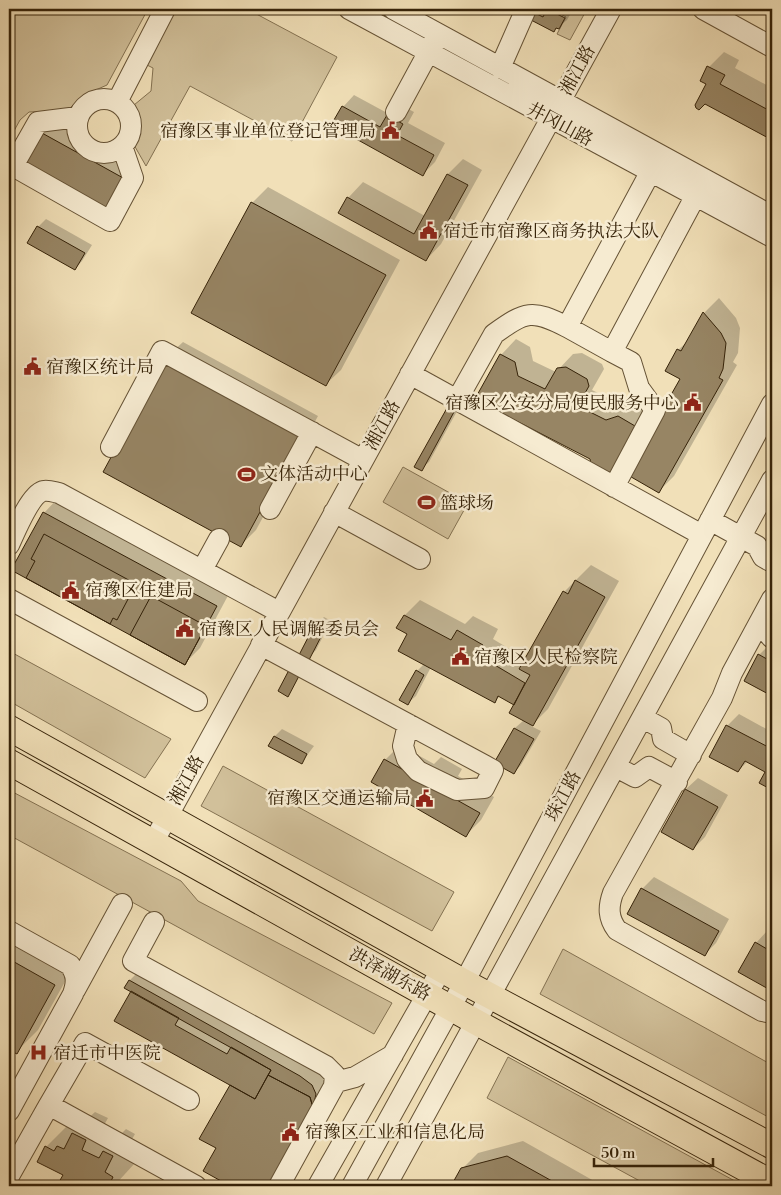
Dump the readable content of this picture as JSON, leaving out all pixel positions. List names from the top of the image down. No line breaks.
{"streets":{"main road":["洪泽湖东路"],"street":["湘江路","井冈山路","珠江路"]},"crossings":[["湘江路","井冈山路"],["湘江路","洪泽湖东路"],["珠江路","洪泽湖东路"]],"places":{"public building":["宿豫区事业单位登记管理局","宿迁市宿豫区商务执法大队","宿豫区统计局","宿豫区公安分局便民服务中心","宿豫区住建局","宿豫区人民调解委员会","宿豫区人民检察院","宿豫区交通运输局","宿豫区工业和信息化局"],"sports":["文体活动中心","篮球场"],"hospital":["宿迁市中医院"]},"scale_bar":"50 m"}
